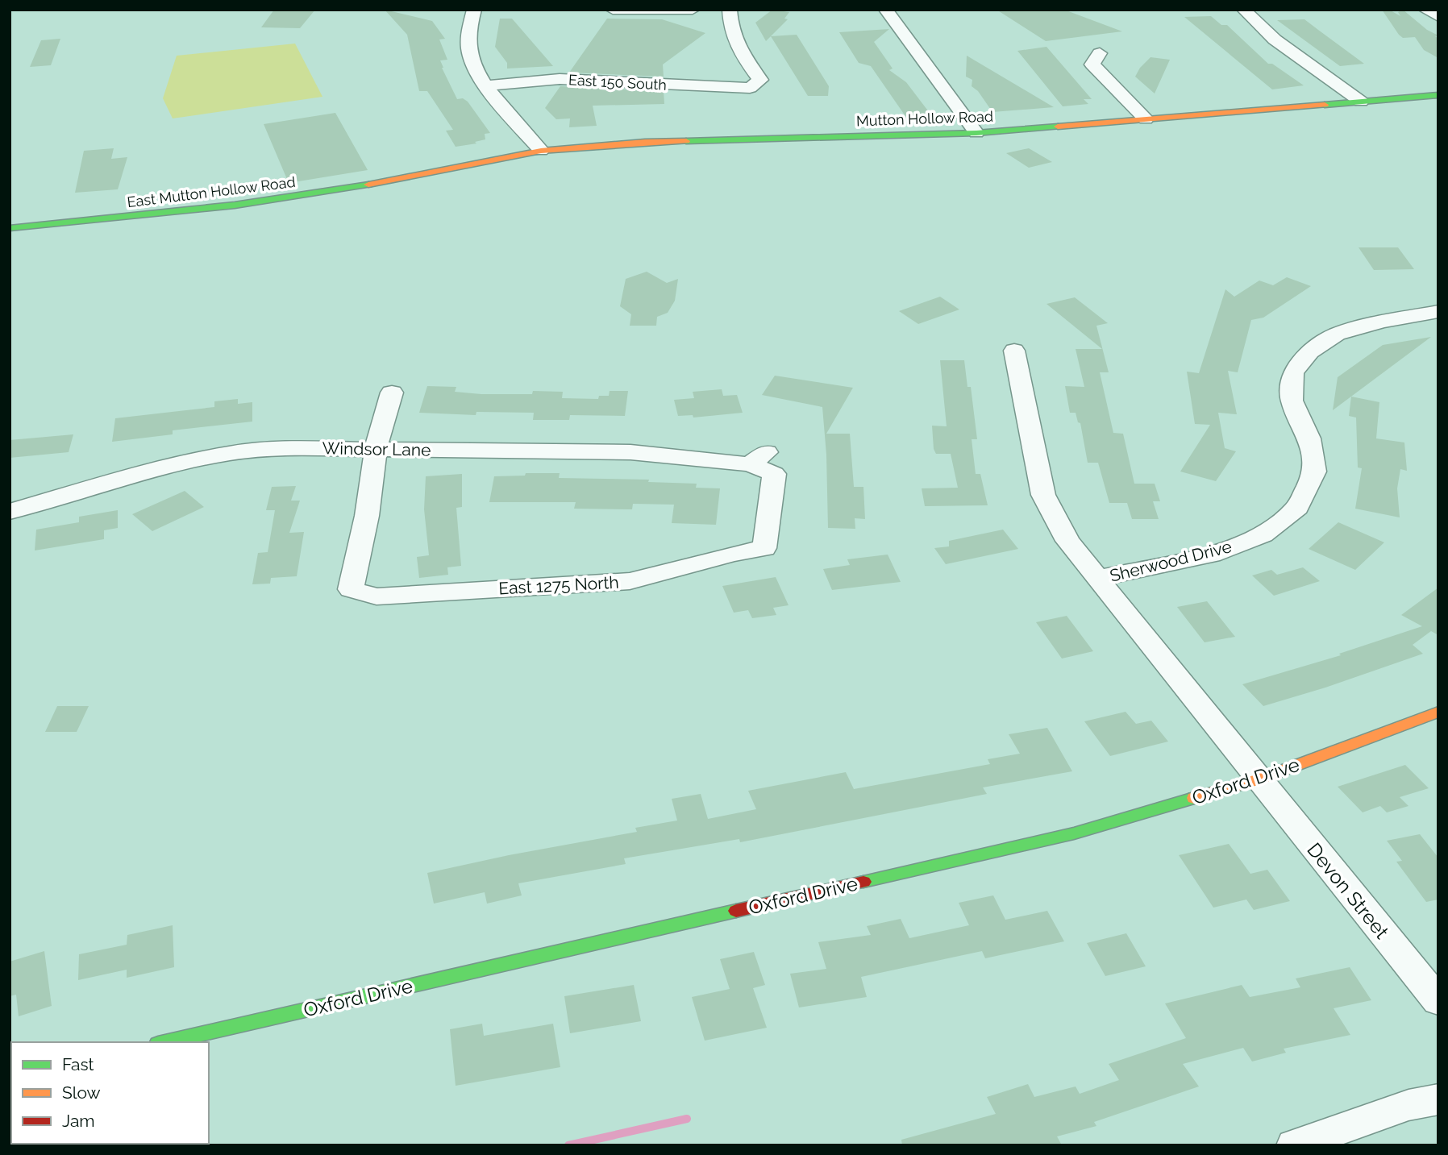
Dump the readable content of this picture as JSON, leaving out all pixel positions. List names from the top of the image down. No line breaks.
{"streets":{"street":["East 150 South","Mutton Hollow Road","East Mutton Hollow Road","Windsor Lane","Sherwood Drive","East 1275 North","Oxford Drive","Devon Street"]},"crossings":[["Mutton Hollow Road","East Mutton Hollow Road"],["Windsor Lane","East 1275 North"],["Sherwood Drive","Devon Street"],["Oxford Drive","Devon Street"]],"legend":["Fast","Slow","Jam"]}
